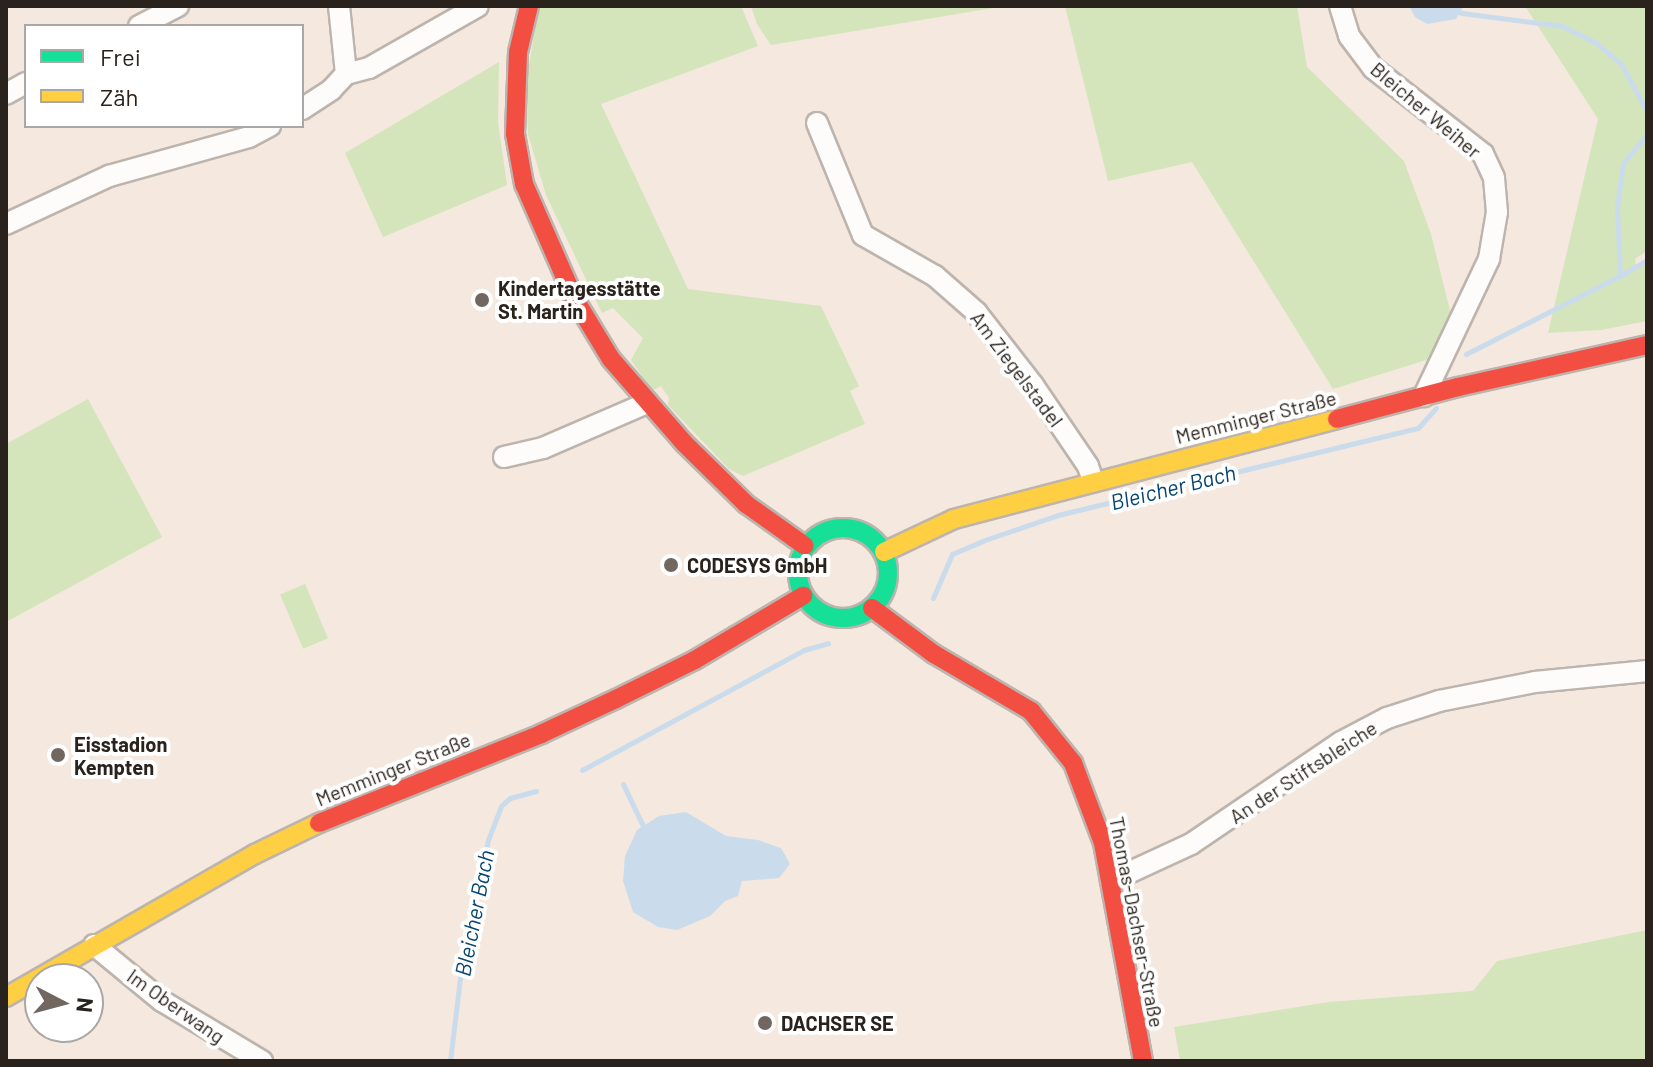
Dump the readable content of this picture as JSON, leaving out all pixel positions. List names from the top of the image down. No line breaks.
{"streets":{"main road":["Memminger Straße","Thomas-Dachser-Straße"],"street":["Bleicher Weiher","Am Ziegelstadel","An der Stiftsbleiche","Im Oberwang"]},"crossings":[["Bleicher Weiher","Memminger Straße"],["Am Ziegelstadel","Memminger Straße"],["Memminger Straße","Thomas-Dachser-Straße"],["Memminger Straße","Im Oberwang"],["An der Stiftsbleiche","Thomas-Dachser-Straße"]],"water":["Bleicher Bach"],"places":["Kindertagesstätte St. Martin","CODESYS GmbH","Eisstadion Kempten","DACHSER SE"],"legend":["Frei","Zäh"],"north":"right"}
